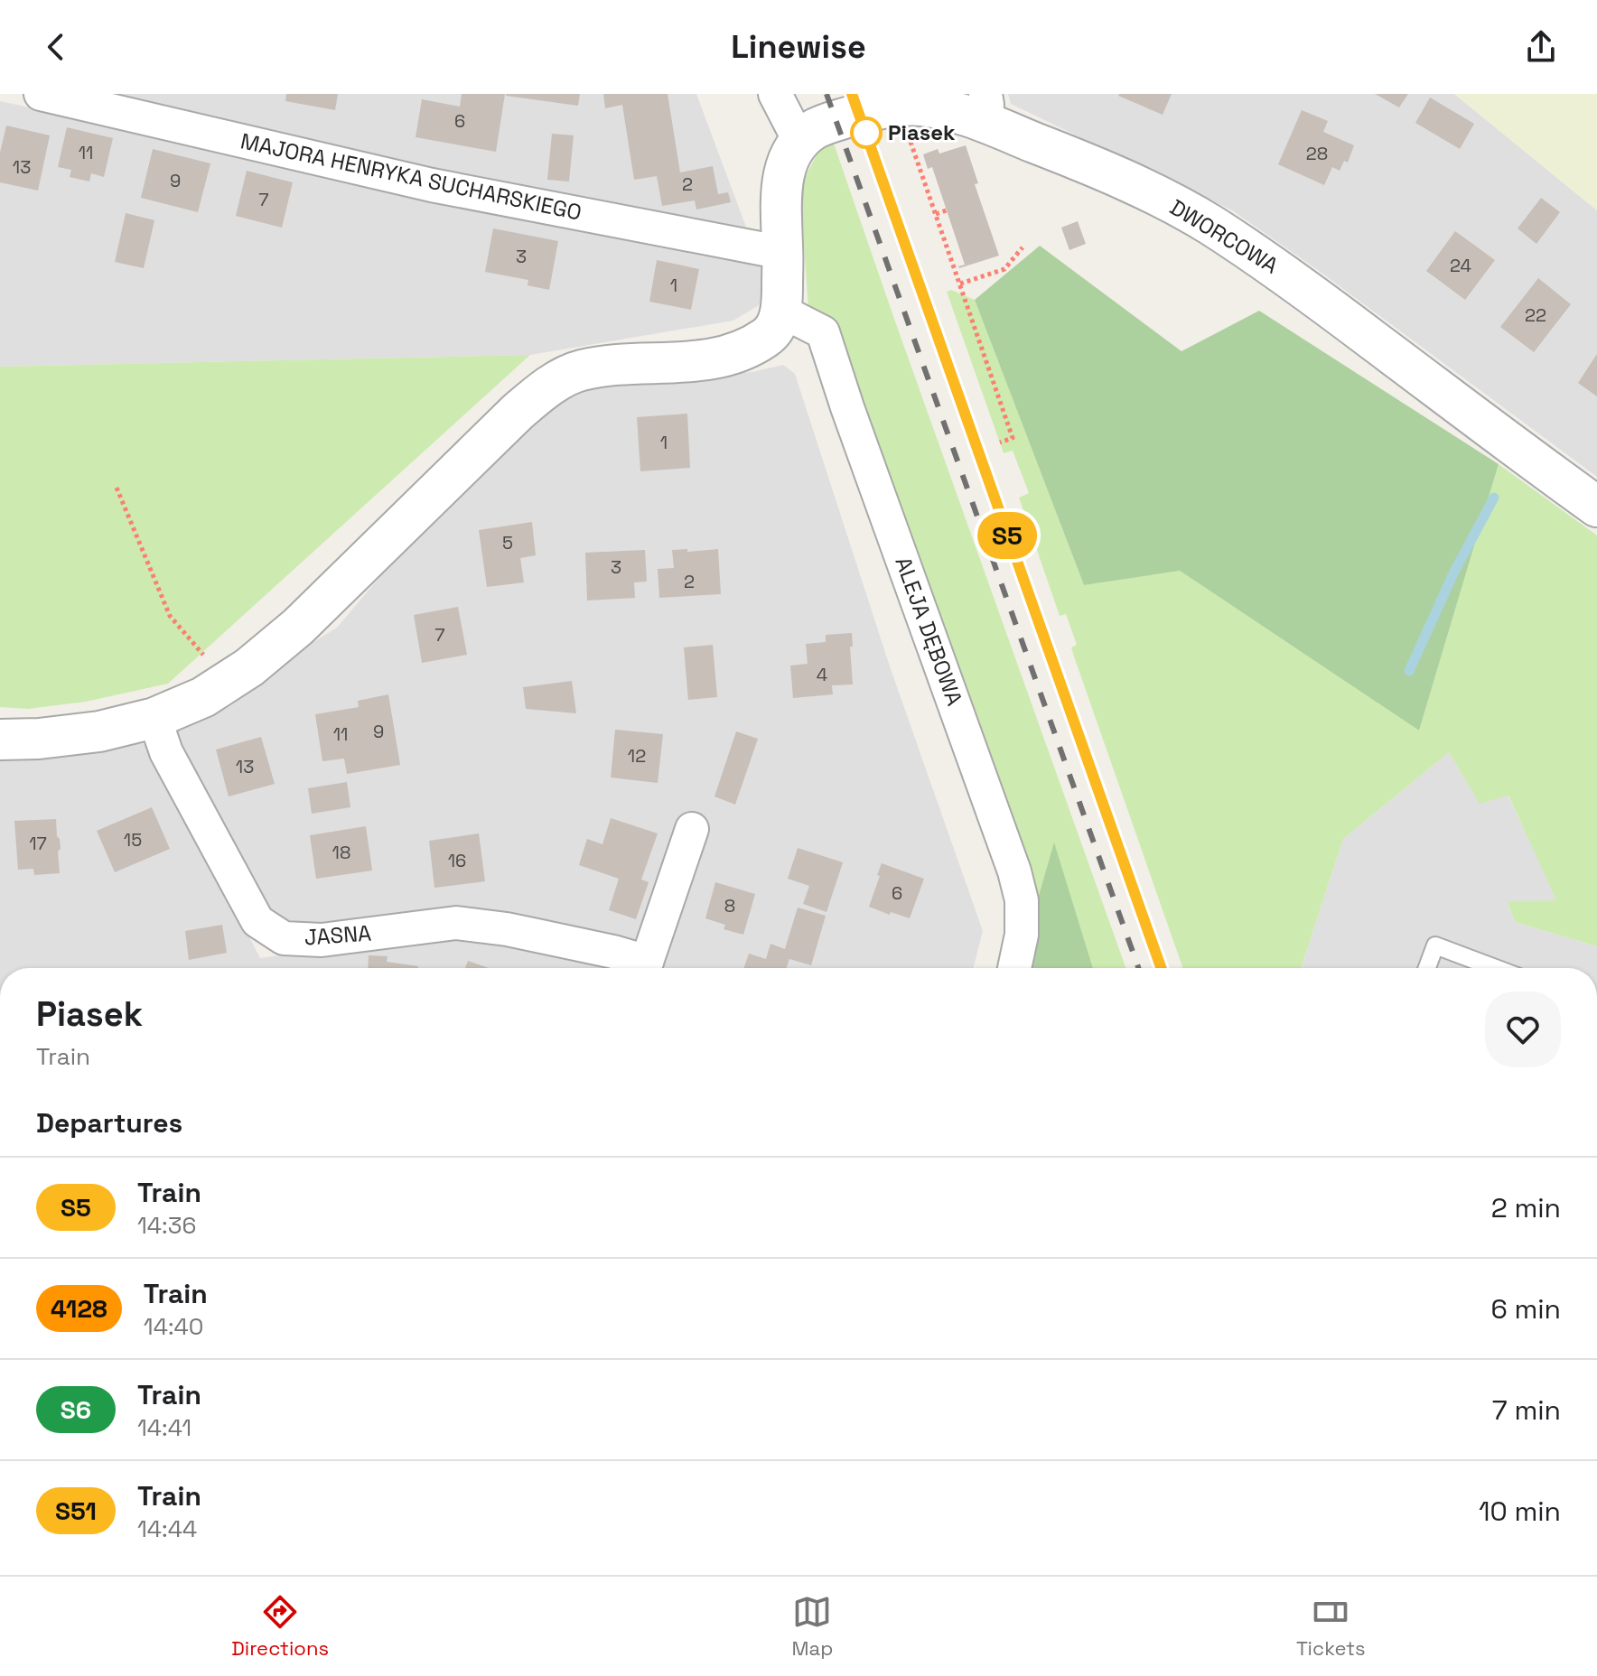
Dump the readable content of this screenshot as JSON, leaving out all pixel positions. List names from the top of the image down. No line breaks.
{"streets":{"street":["MAJORA HENRYKA SUCHARSKIEGO","DWORCOWA","ALEJA DĘBOWA","JASNA"]},"places":["Piasek"],"house_numbers":["6","11","28","13","9","2","7","3","24","1","22","1","5","3","2","7","4","9","11","12","13","15","17","18","16","6","8"],"page":{"header":"Linewise","on_map":"S5","heading":[["Piasek","Train"],"Departures"],"list":[{"mark":"S5","name":"Train","note":"14:36","value":"2 min"},{"mark":"4128","name":"Train","note":"14:40","value":"6 min"},{"mark":"S6","name":"Train","note":"14:41","value":"7 min"},{"mark":"S51","name":"Train","note":"14:44","value":"10 min"}],"tabs":["Directions","Map","Tickets"]}}
